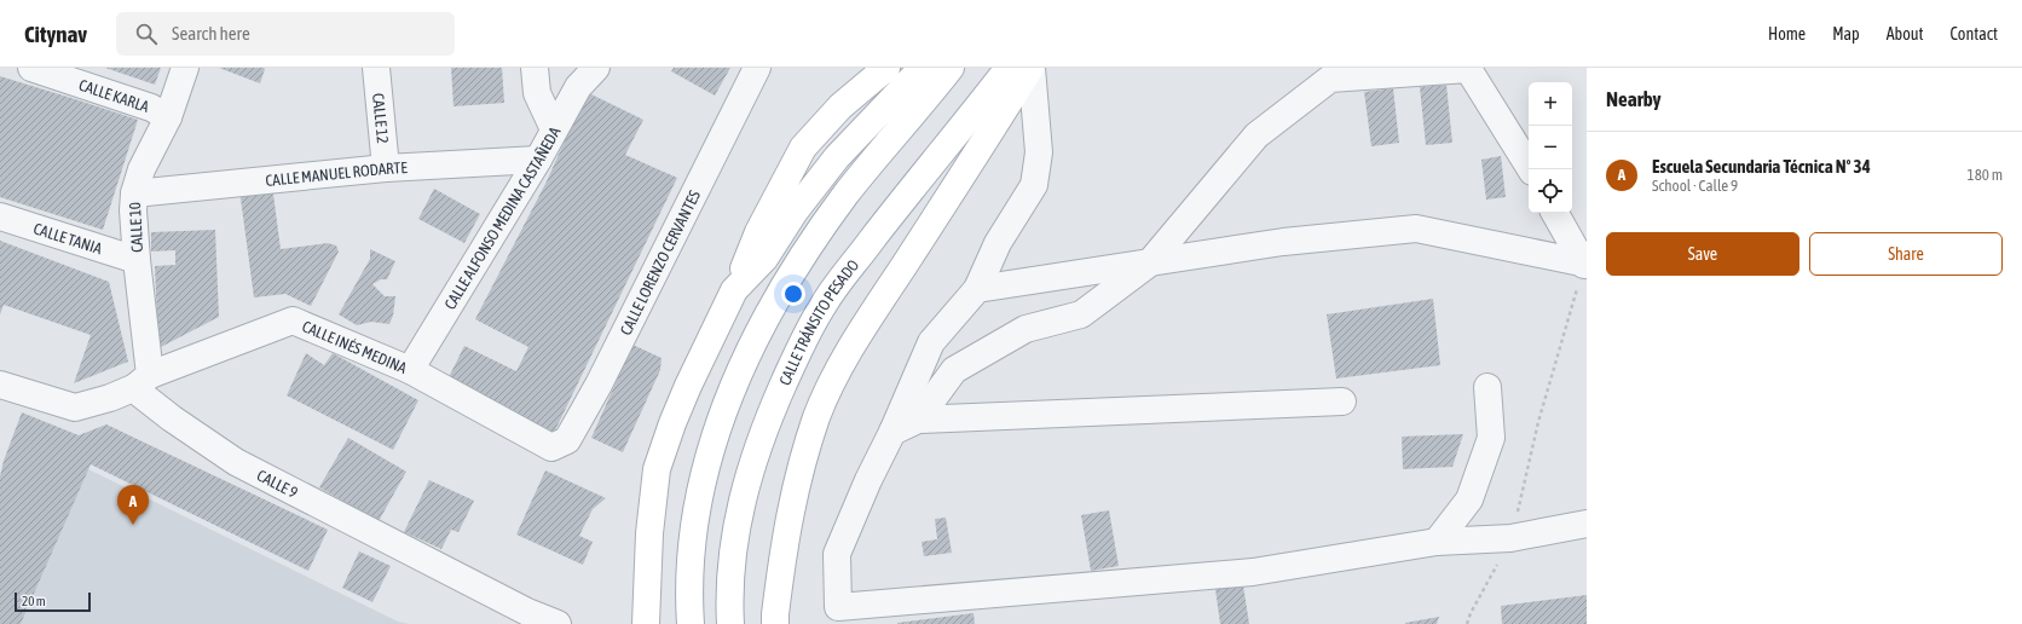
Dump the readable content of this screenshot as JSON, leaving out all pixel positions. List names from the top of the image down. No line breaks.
{"streets":{"street":["CALLE KARLA","CALLE 12","CALLE MANUEL RODARTE","CALLE ALFONSO MEDINA CASTAÑEDA","CALLE 10","CALLE TANIA","CALLE LORENZO CERVANTES","CALLE TRÁNSITO PESADO","CALLE INÉS MEDINA","CALLE 9"]},"crossings":[["CALLE KARLA","CALLE 10"],["CALLE 12","CALLE MANUEL RODARTE"],["CALLE MANUEL RODARTE","CALLE ALFONSO MEDINA CASTAÑEDA"],["CALLE MANUEL RODARTE","CALLE 10"],["CALLE ALFONSO MEDINA CASTAÑEDA","CALLE INÉS MEDINA"],["CALLE 10","CALLE TANIA"],["CALLE 10","CALLE INÉS MEDINA"],["CALLE 10","CALLE 9"],["CALLE LORENZO CERVANTES","CALLE INÉS MEDINA"],["CALLE INÉS MEDINA","CALLE 9"]],"scale_bar":"20 m","page":{"header":"Citynav","search":"Search here","nav":["Home","Map","About","Contact"],"heading":"Nearby","map_buttons":["+","−"],"list":[{"mark":"A","name":"Escuela Secundaria Técnica Nº 34","note":"School · Calle 9","value":"180 m"}],"buttons":["Save","Share"],"pins":"A","scale":"20 m"}}
